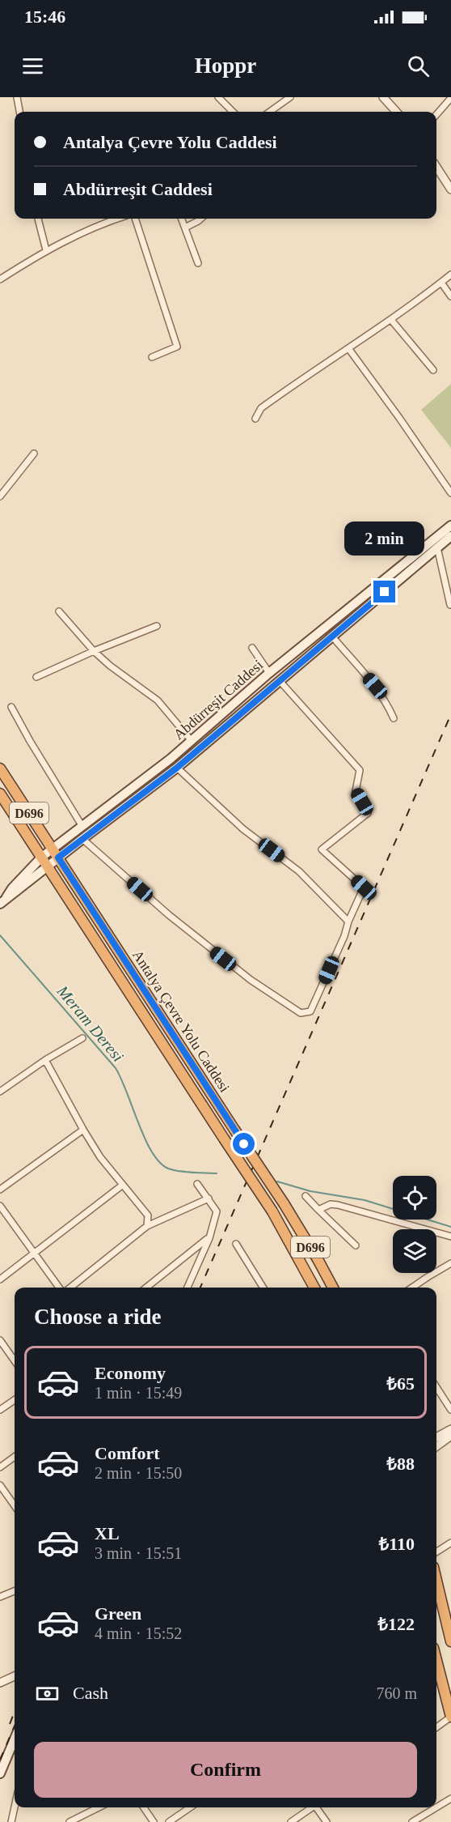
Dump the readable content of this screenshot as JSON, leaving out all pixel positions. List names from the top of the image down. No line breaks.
{"streets":{"highway":["D696","Antalya Çevre Yolu Caddesi"],"main road":["Abdürreşit Caddesi"]},"crossings":[["Abdürreşit Caddesi","Antalya Çevre Yolu Caddesi"]],"water":["Meram Deresi"],"page":{"status":"15:46","header":"Hoppr","banner":["Antalya Çevre Yolu Caddesi","Abdürreşit Caddesi"],"bubble":"2 min","heading":"Choose a ride","list":[{"name":"Economy","note":"1 min · 15:49","value":"₺65"},{"name":"Comfort","note":"2 min · 15:50","value":"₺88"},{"name":"XL","note":"3 min · 15:51","value":"₺110"},{"name":"Green","note":"4 min · 15:52","value":"₺122"}],"pay":["Cash","760 m"],"buttons":"Confirm"}}
